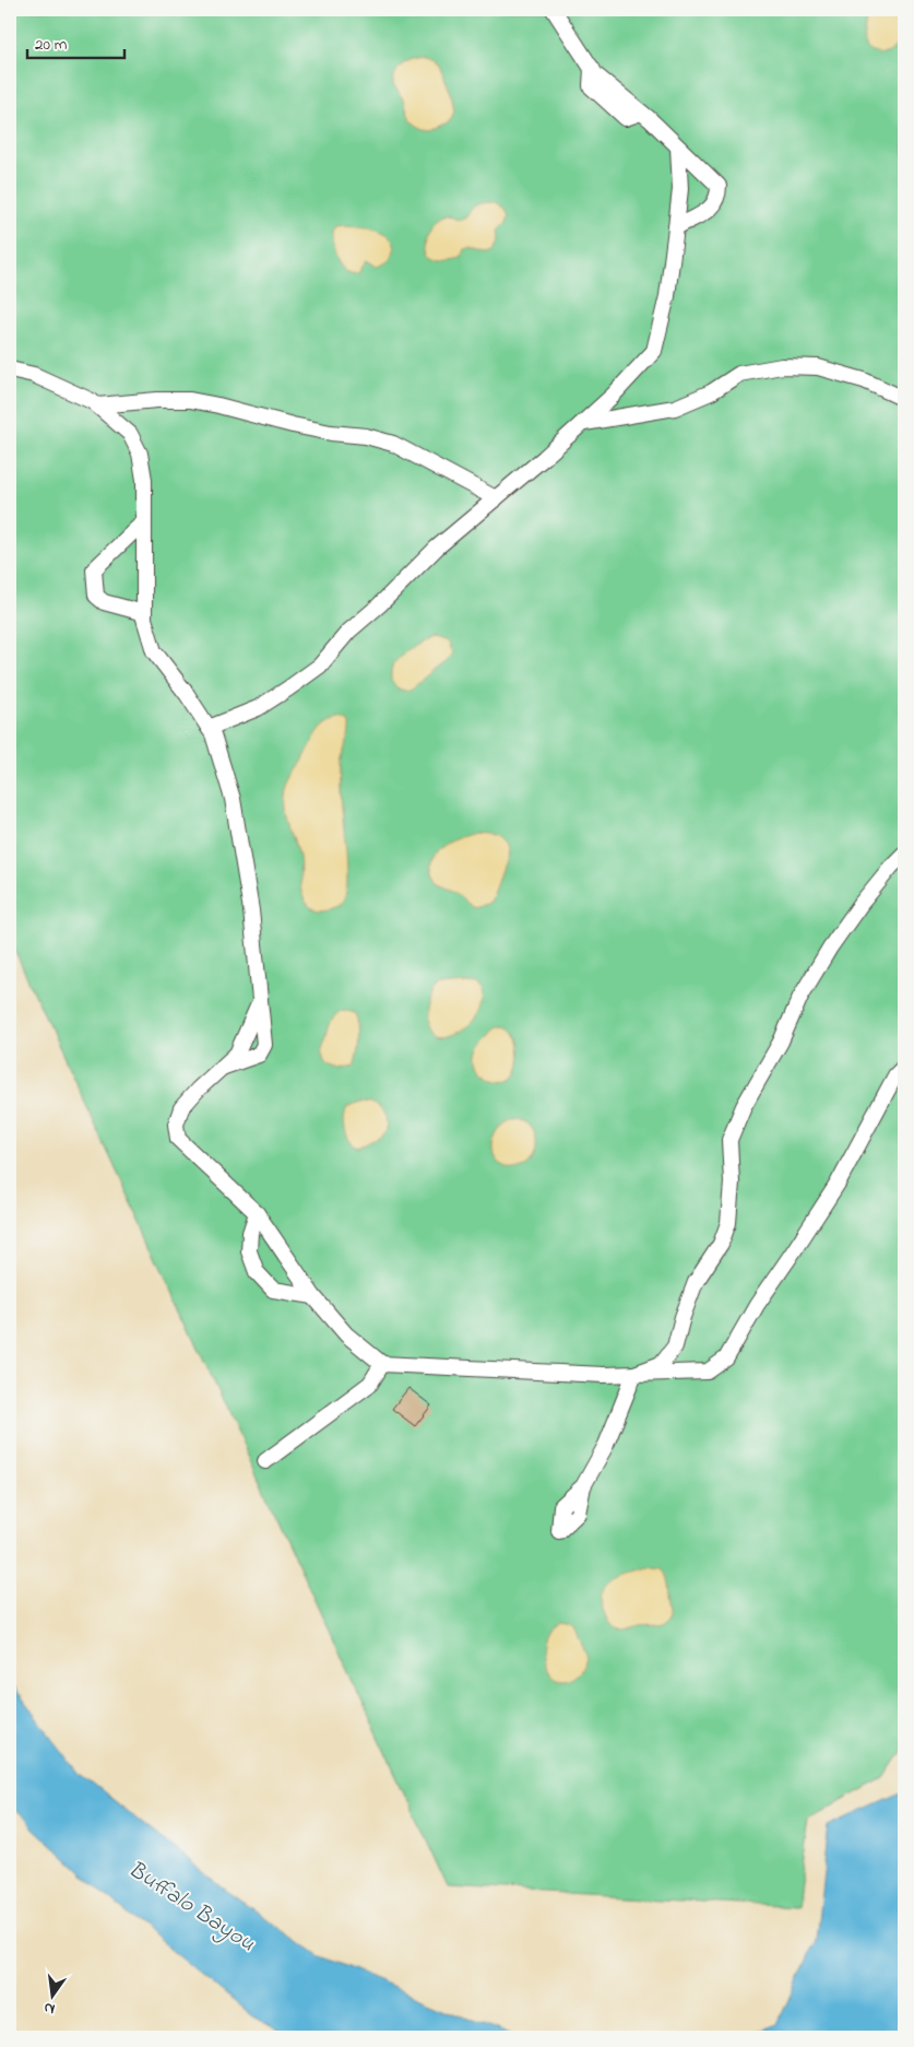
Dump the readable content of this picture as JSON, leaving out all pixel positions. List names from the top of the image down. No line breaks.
{"water":["Buffalo Bayou"],"scale_bar":"20 m","north":"bottom"}
